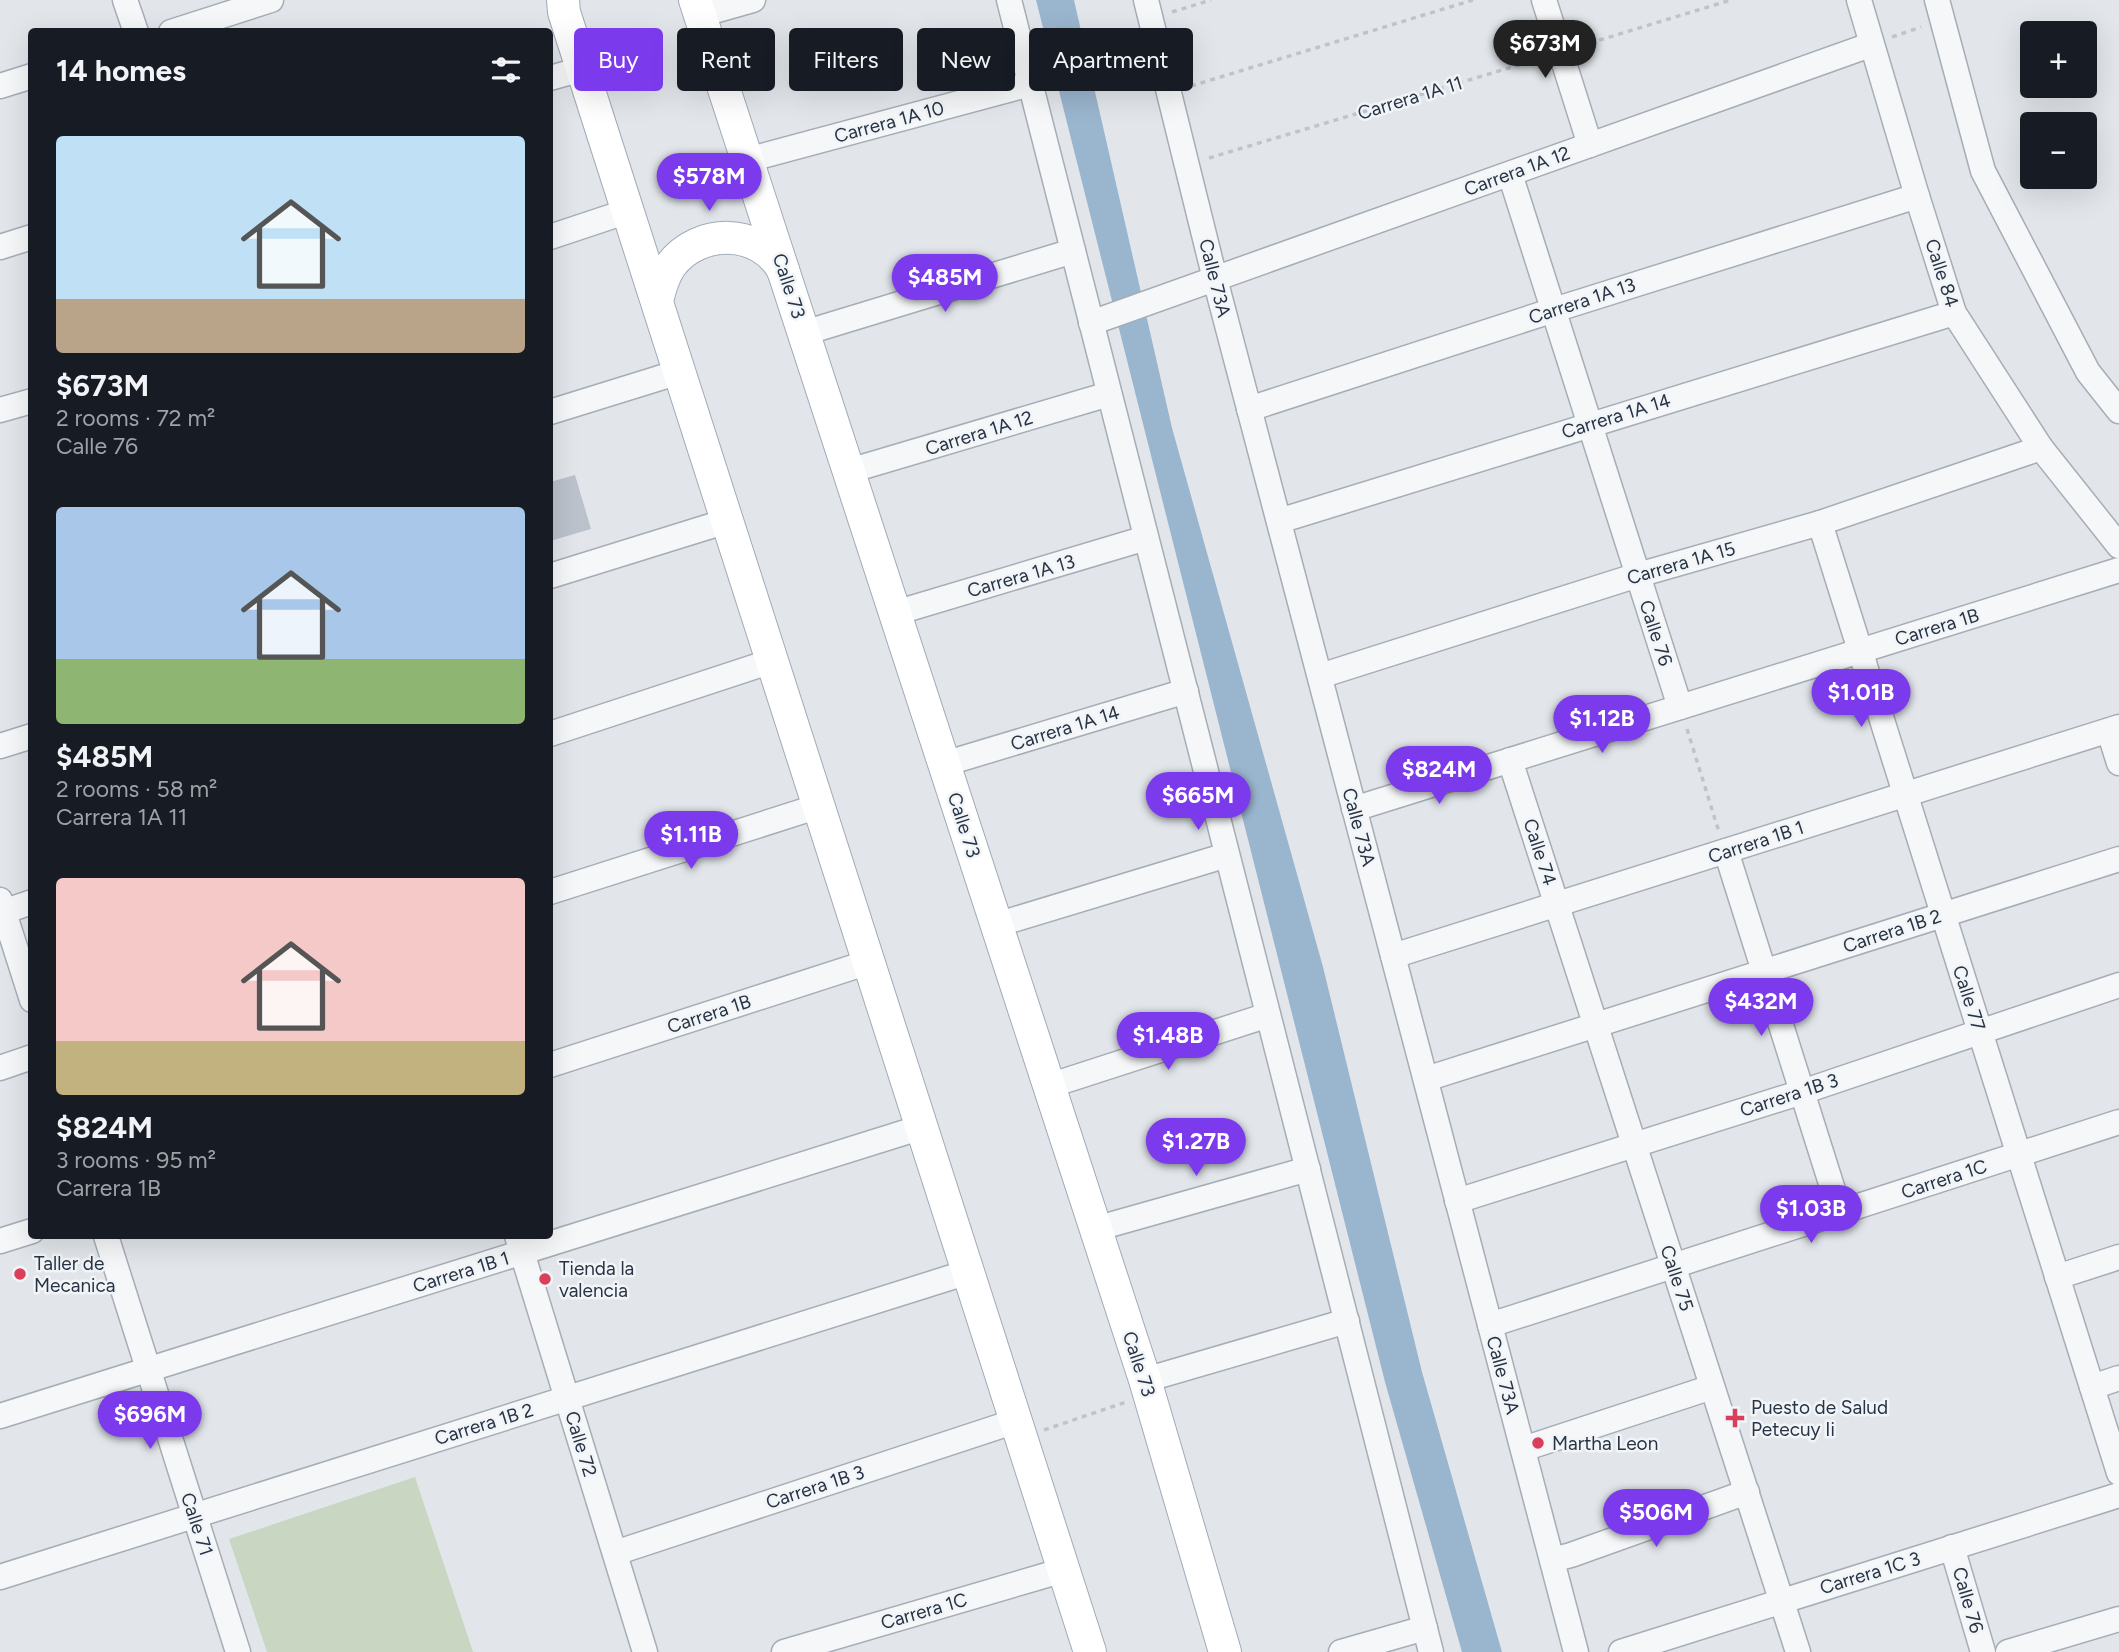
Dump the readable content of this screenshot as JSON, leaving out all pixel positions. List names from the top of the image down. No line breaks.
{"streets":{"main road":["Calle 73"],"street":["Carrera 1A 10","Carrera 1A 12","Calle 84","Calle 73A","Carrera 1A 13","Carrera 1A 14","Carrera 1A 15","Carrera 1B","Calle 76","Carrera 1B 1","Calle 74","Carrera 1B 2","Calle 77","Carrera 1B 3","Carrera 1C","Calle 75","Calle 72","Calle 71","Carrera 1C 3"],"path":["Carrera 1A 11"]},"crossings":[["Carrera 1A 10","Calle 73"],["Carrera 1A 12","Calle 84"],["Carrera 1A 12","Calle 73A"],["Carrera 1A 12","Calle 73"],["Carrera 1A 12","Calle 76"],["Calle 84","Carrera 1A 13"],["Calle 84","Carrera 1A 14"],["Calle 84","Carrera 1A 15"],["Calle 73A","Carrera 1A 13"],["Calle 73A","Carrera 1A 14"],["Calle 73A","Carrera 1A 15"],["Calle 73A","Carrera 1B"],["Calle 73A","Carrera 1B 1"],["Calle 73A","Carrera 1B 2"],["Calle 73A","Carrera 1B 3"],["Calle 73A","Carrera 1C"],["Calle 73","Carrera 1A 13"],["Calle 73","Carrera 1A 14"],["Carrera 1A 13","Calle 76"],["Carrera 1A 14","Calle 76"],["Carrera 1A 15","Calle 76"],["Carrera 1A 15","Calle 77"],["Carrera 1B","Calle 76"],["Carrera 1B","Calle 74"],["Carrera 1B","Calle 77"],["Calle 76","Carrera 1C 3"],["Carrera 1B 1","Calle 74"],["Carrera 1B 1","Calle 77"],["Carrera 1B 1","Calle 75"],["Carrera 1B 1","Calle 72"],["Carrera 1B 1","Calle 71"],["Calle 74","Calle 75"],["Carrera 1B 2","Calle 77"],["Carrera 1B 2","Calle 75"],["Carrera 1B 2","Calle 72"],["Carrera 1B 2","Calle 71"],["Calle 77","Carrera 1B 3"],["Calle 77","Carrera 1C"],["Carrera 1B 3","Calle 75"],["Carrera 1B 3","Calle 72"],["Carrera 1C","Calle 75"],["Calle 75","Carrera 1C 3"]],"places":{"other":["Taller de Mecanica","Tienda la valencia","Martha Leon"],"health":["Puesto de Salud Petecuy Ii"]},"page":{"price":["$673M","$578M","$485M","$1.01B","$1.12B","$824M","$665M","$1.11B","$432M","$1.48B","$1.27B","$1.03B","$696M","$506M"],"map_buttons":["+","−"],"chip":["Buy","Rent","Filters","New","Apartment"],"heading":"14 homes","list":[{"name":"$673M","note":"2 rooms · 72 m² · Calle 76"},{"name":"$485M","note":"2 rooms · 58 m² · Carrera 1A 11"},{"name":"$824M","note":"3 rooms · 95 m² · Carrera 1B"}]}}
